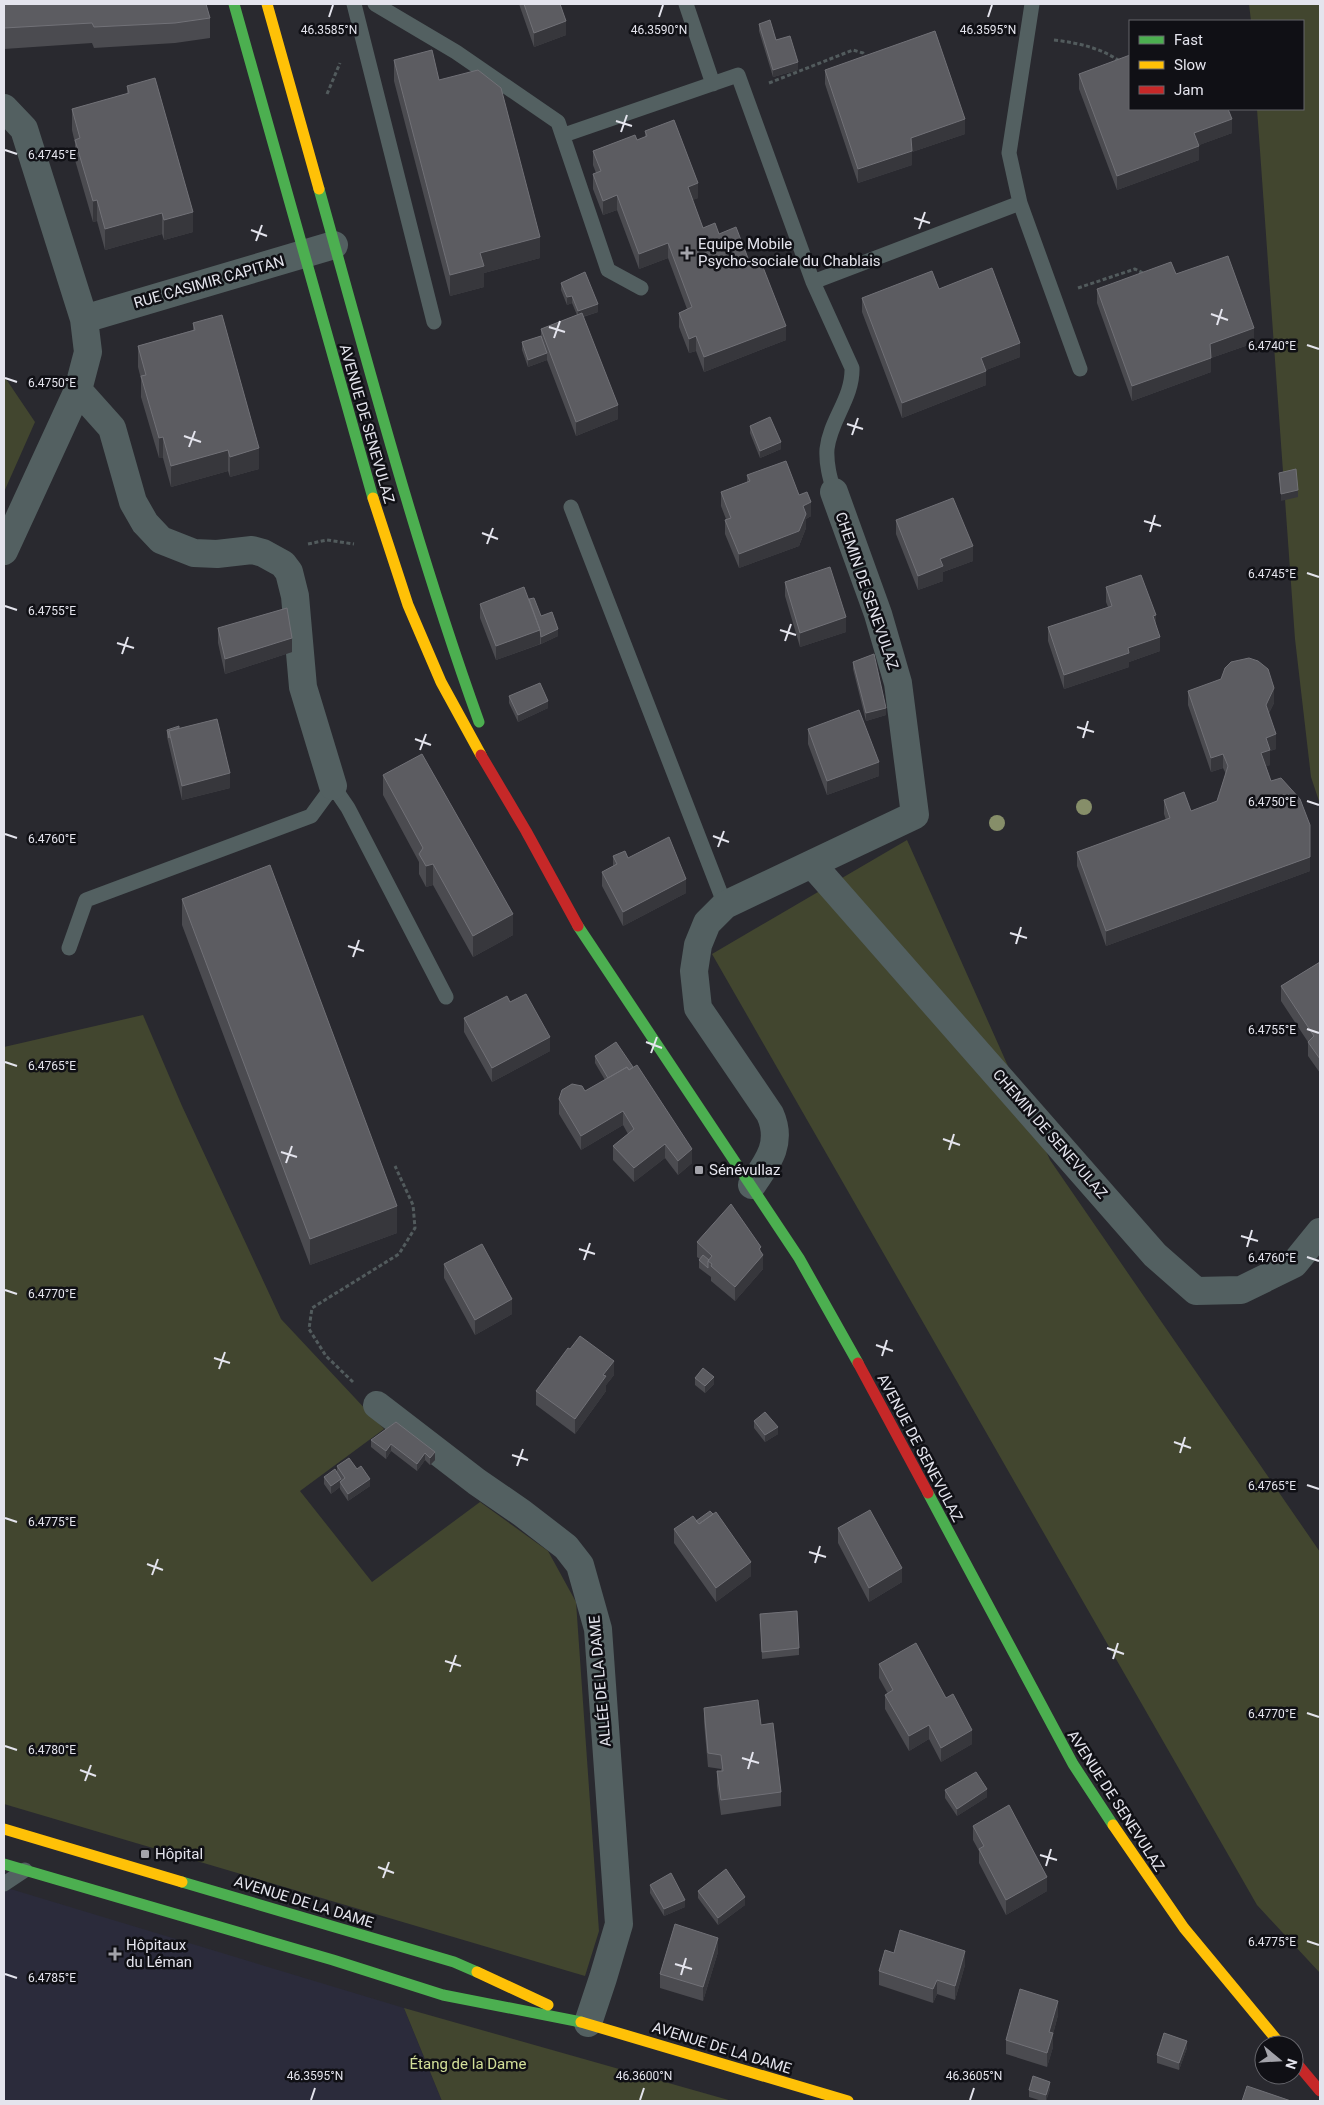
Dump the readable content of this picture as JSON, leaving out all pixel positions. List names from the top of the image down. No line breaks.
{"streets":{"main road":["AVENUE DE SENEVULAZ","AVENUE DE LA DAME"],"street":["RUE CASIMIR CAPITAN","CHEMIN DE SENEVULAZ","ALLÉE DE LA DAME"]},"crossings":[["RUE CASIMIR CAPITAN","AVENUE DE SENEVULAZ"],["AVENUE DE SENEVULAZ","CHEMIN DE SENEVULAZ"],["ALLÉE DE LA DAME","AVENUE DE LA DAME"]],"parks":["Étang de la Dame"],"places":{"health":["Equipe Mobile Psycho-sociale du Chablais","Hôpitaux du Léman"],"transit":["Sénévullaz","Hôpital"]},"legend":["Fast","Slow","Jam"],"north":"right","coordinates":["46.3585°N","46.3590°N","46.3595°N","6.4745°E","6.4740°E","6.4750°E","6.4755°E","6.4760°E","6.4765°E","6.4770°E","6.4775°E","6.4780°E","6.4785°E","46.3600°N","46.3605°N"]}
